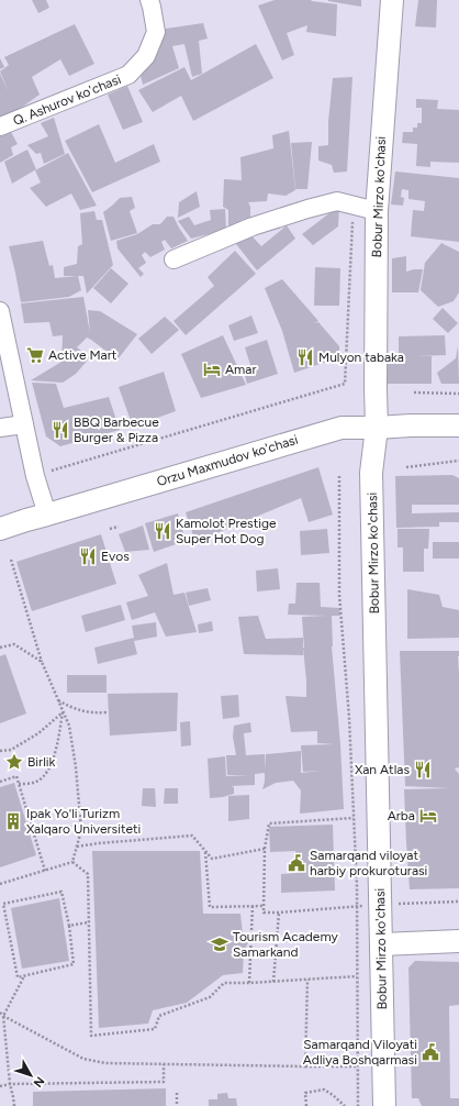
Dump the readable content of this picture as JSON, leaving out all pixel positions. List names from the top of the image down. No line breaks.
{"streets":{"main road":["Bobur Mirzo ko'chasi","Orzu Maxmudov ko'chasi"],"street":["Q. Ashurov ko'chasi"]},"crossings":[["Bobur Mirzo ko'chasi","Orzu Maxmudov ko'chasi"]],"places":{"supermarket":["Active Mart"],"restaurant":["Mulyon tabaka","BBQ Barbecue Burger & Pizza","Kamolot Prestige Super Hot Dog","Evos","Xan Atlas"],"hotel":["Amar","Arba"],"place":["Birlik"],"building":["Ipak Yo'li Turizm Xalqaro Universiteti"],"public building":["Samarqand viloyat harbiy prokuroturasi","Samarqand Viloyati Adliya Boshqarmasi"],"school or university":["Tourism Academy Samarkand"]},"north":"bottom right"}
